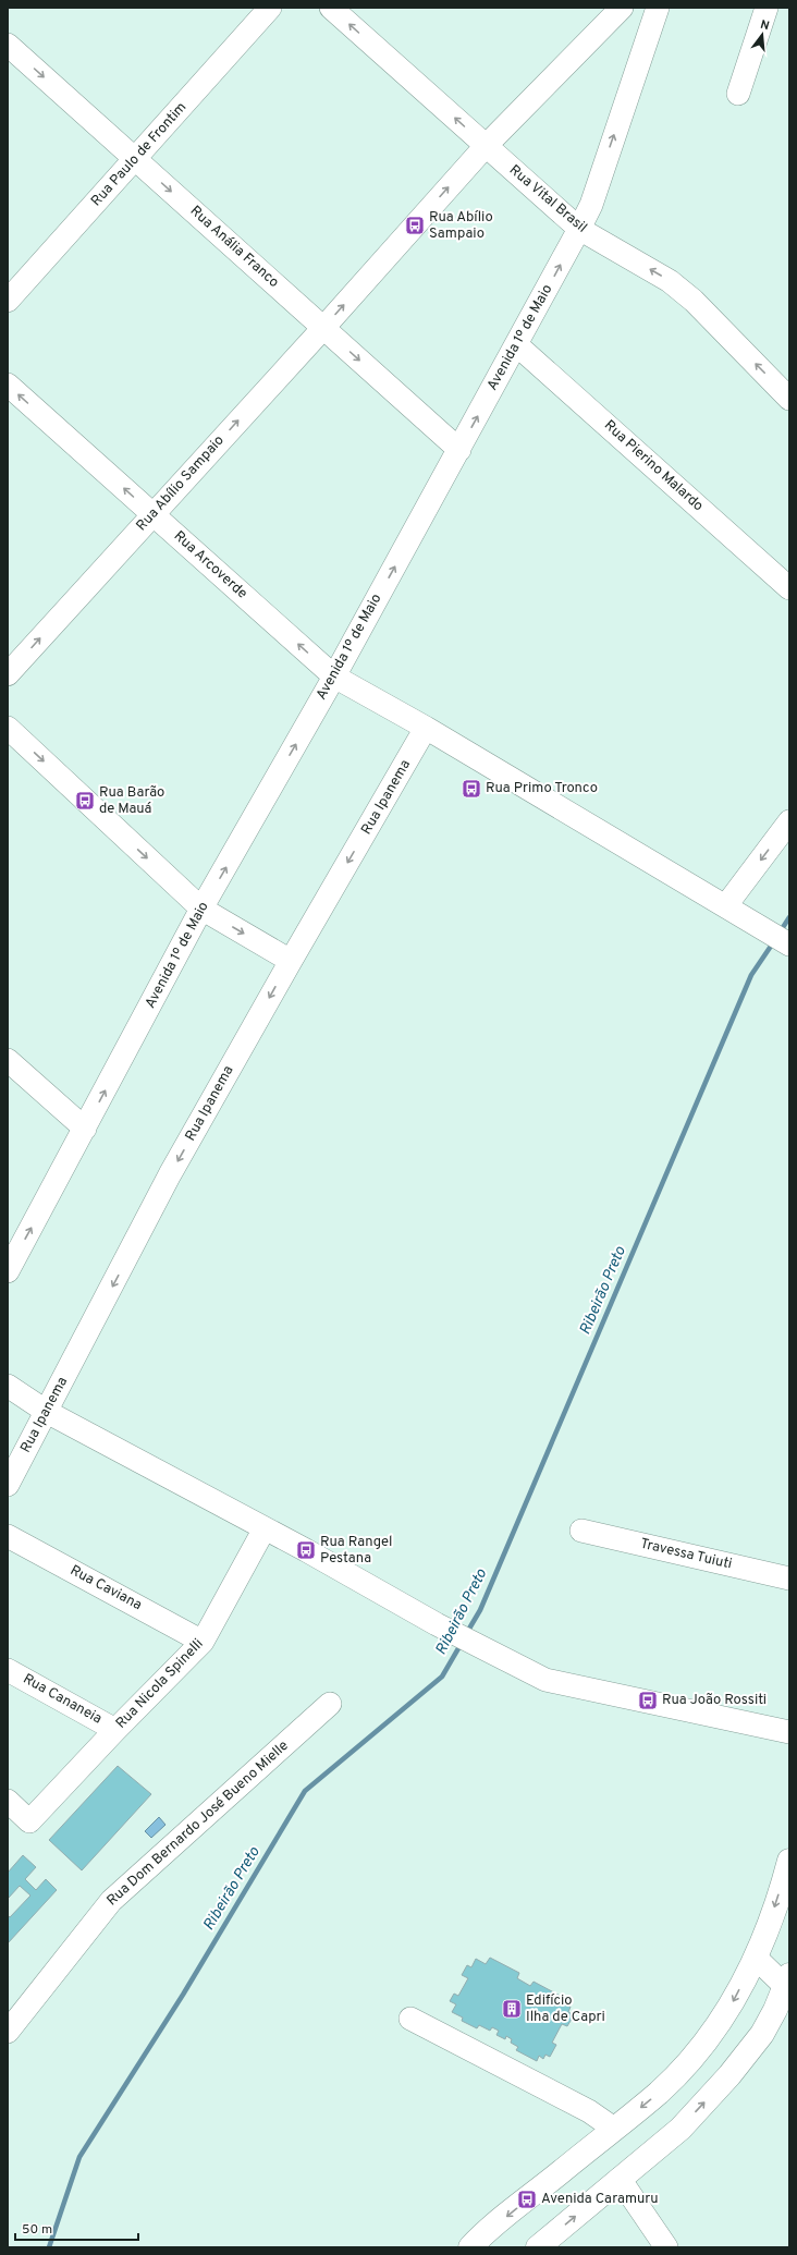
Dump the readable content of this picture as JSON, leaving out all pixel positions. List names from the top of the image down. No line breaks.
{"streets":{"street":["Rua Paulo de Frontim","Rua Vital Brasil","Rua Anália Franco","Avenida 1º de Maio","Rua Pierino Malardo","Rua Abílio Sampaio","Rua Arcoverde","Rua Ipanema","Travessa Tuiuti","Rua Caviana","Rua Nicola Spinelli","Rua Cananeia","Rua Dom Bernardo José Bueno Mielle"]},"crossings":[["Rua Paulo de Frontim","Rua Anália Franco"],["Rua Vital Brasil","Avenida 1º de Maio"],["Rua Vital Brasil","Rua Abílio Sampaio"],["Rua Anália Franco","Avenida 1º de Maio"],["Rua Anália Franco","Rua Abílio Sampaio"],["Avenida 1º de Maio","Rua Pierino Malardo"],["Avenida 1º de Maio","Rua Arcoverde"],["Rua Abílio Sampaio","Rua Arcoverde"],["Rua Arcoverde","Rua Ipanema"],["Rua Caviana","Rua Nicola Spinelli"],["Rua Nicola Spinelli","Rua Cananeia"]],"one_way":["Rua Vital Brasil","Rua Anália Franco","Avenida 1º de Maio","Rua Abílio Sampaio","Rua Arcoverde","Rua Ipanema"],"water":["Ribeirão Preto"],"places":{"bus stop":["Rua Abílio Sampaio","Rua Primo Tronco","Rua Barão de Mauá","Rua Rangel Pestana","Rua João Rossiti","Avenida Caramuru"],"building":["Edifício Ilha de Capri"]},"scale_bar":"50 m","north":"top"}
